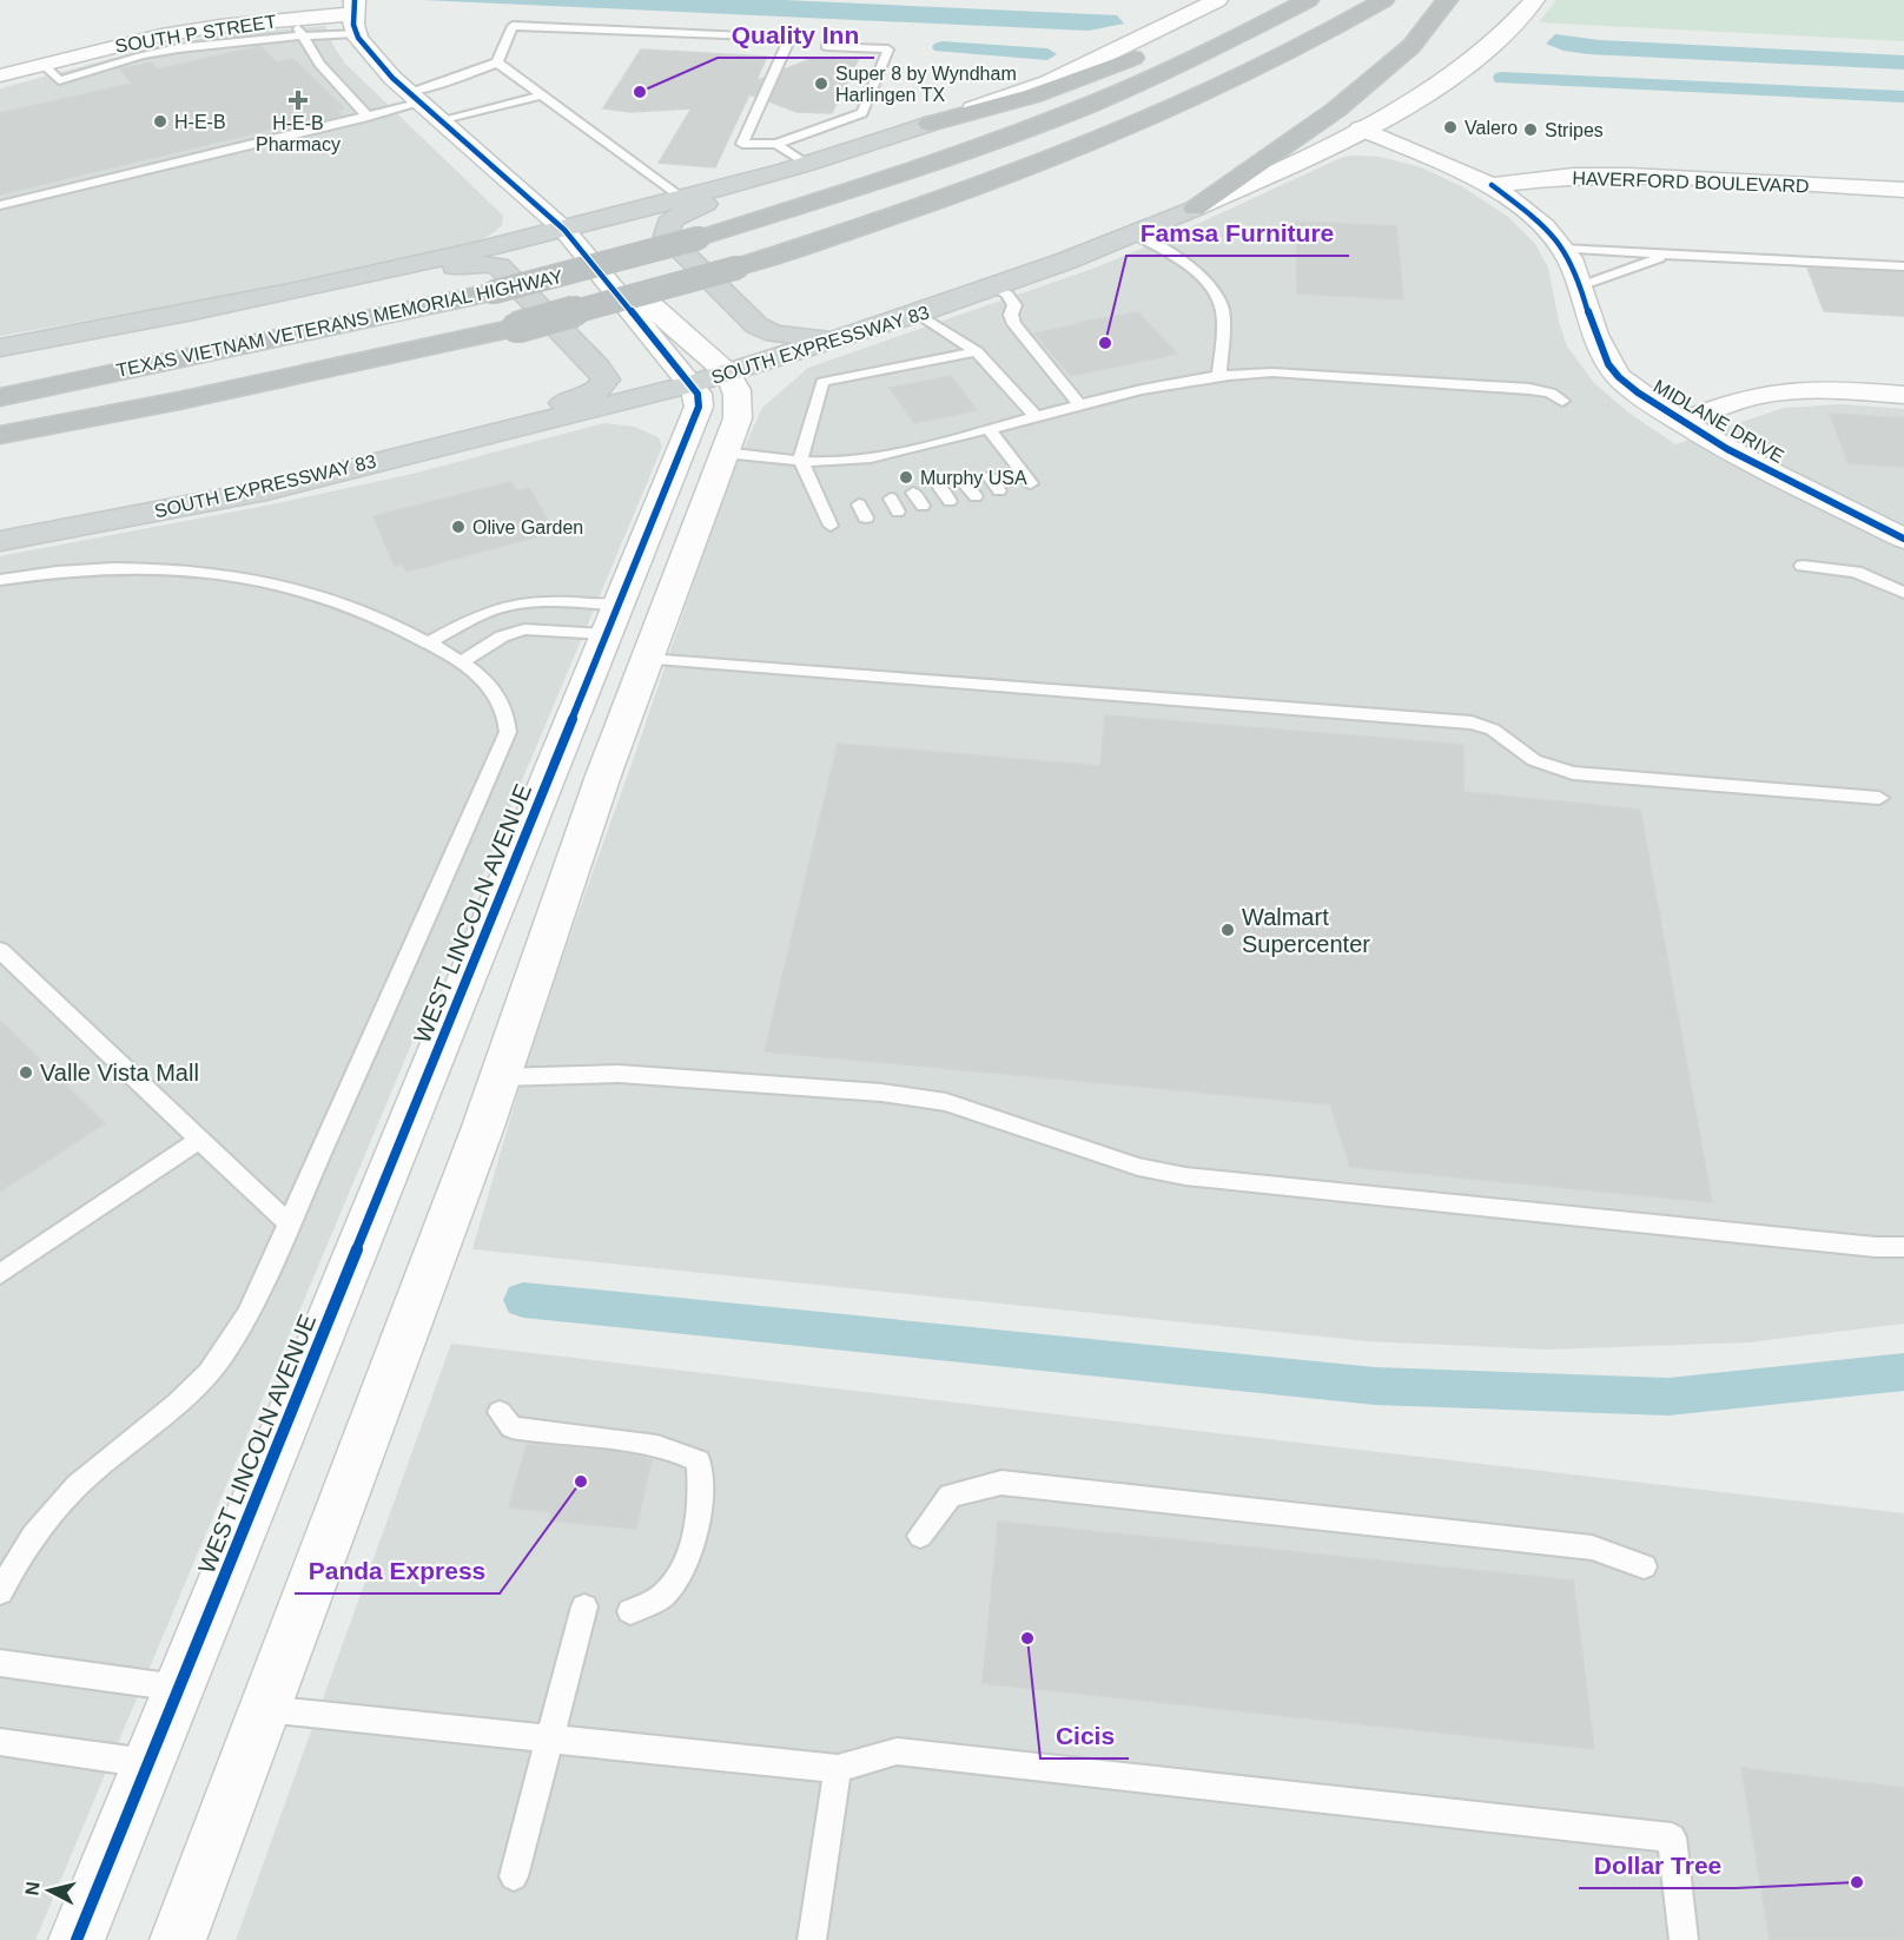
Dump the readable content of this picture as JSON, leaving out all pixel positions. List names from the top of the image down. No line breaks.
{"streets":{"highway":["TEXAS VIETNAM VETERANS MEMORIAL HIGHWAY"],"main road":["SOUTH EXPRESSWAY 83"],"street":["SOUTH P STREET","HAVERFORD BOULEVARD","MIDLANE DRIVE","WEST LINCOLN AVENUE"]},"crossings":[["HAVERFORD BOULEVARD","SOUTH EXPRESSWAY 83"],["HAVERFORD BOULEVARD","MIDLANE DRIVE"],["SOUTH EXPRESSWAY 83","WEST LINCOLN AVENUE"]],"places":{"other":["Super 8 by Wyndham Harlingen TX","Quality Inn","H-E-B","Valero","Stripes","Famsa Furniture","Murphy USA","Olive Garden","Walmart Supercenter","Valle Vista Mall","Panda Express","Cicis","Dollar Tree"],"health":["H-E-B Pharmacy"]},"north":"left"}
